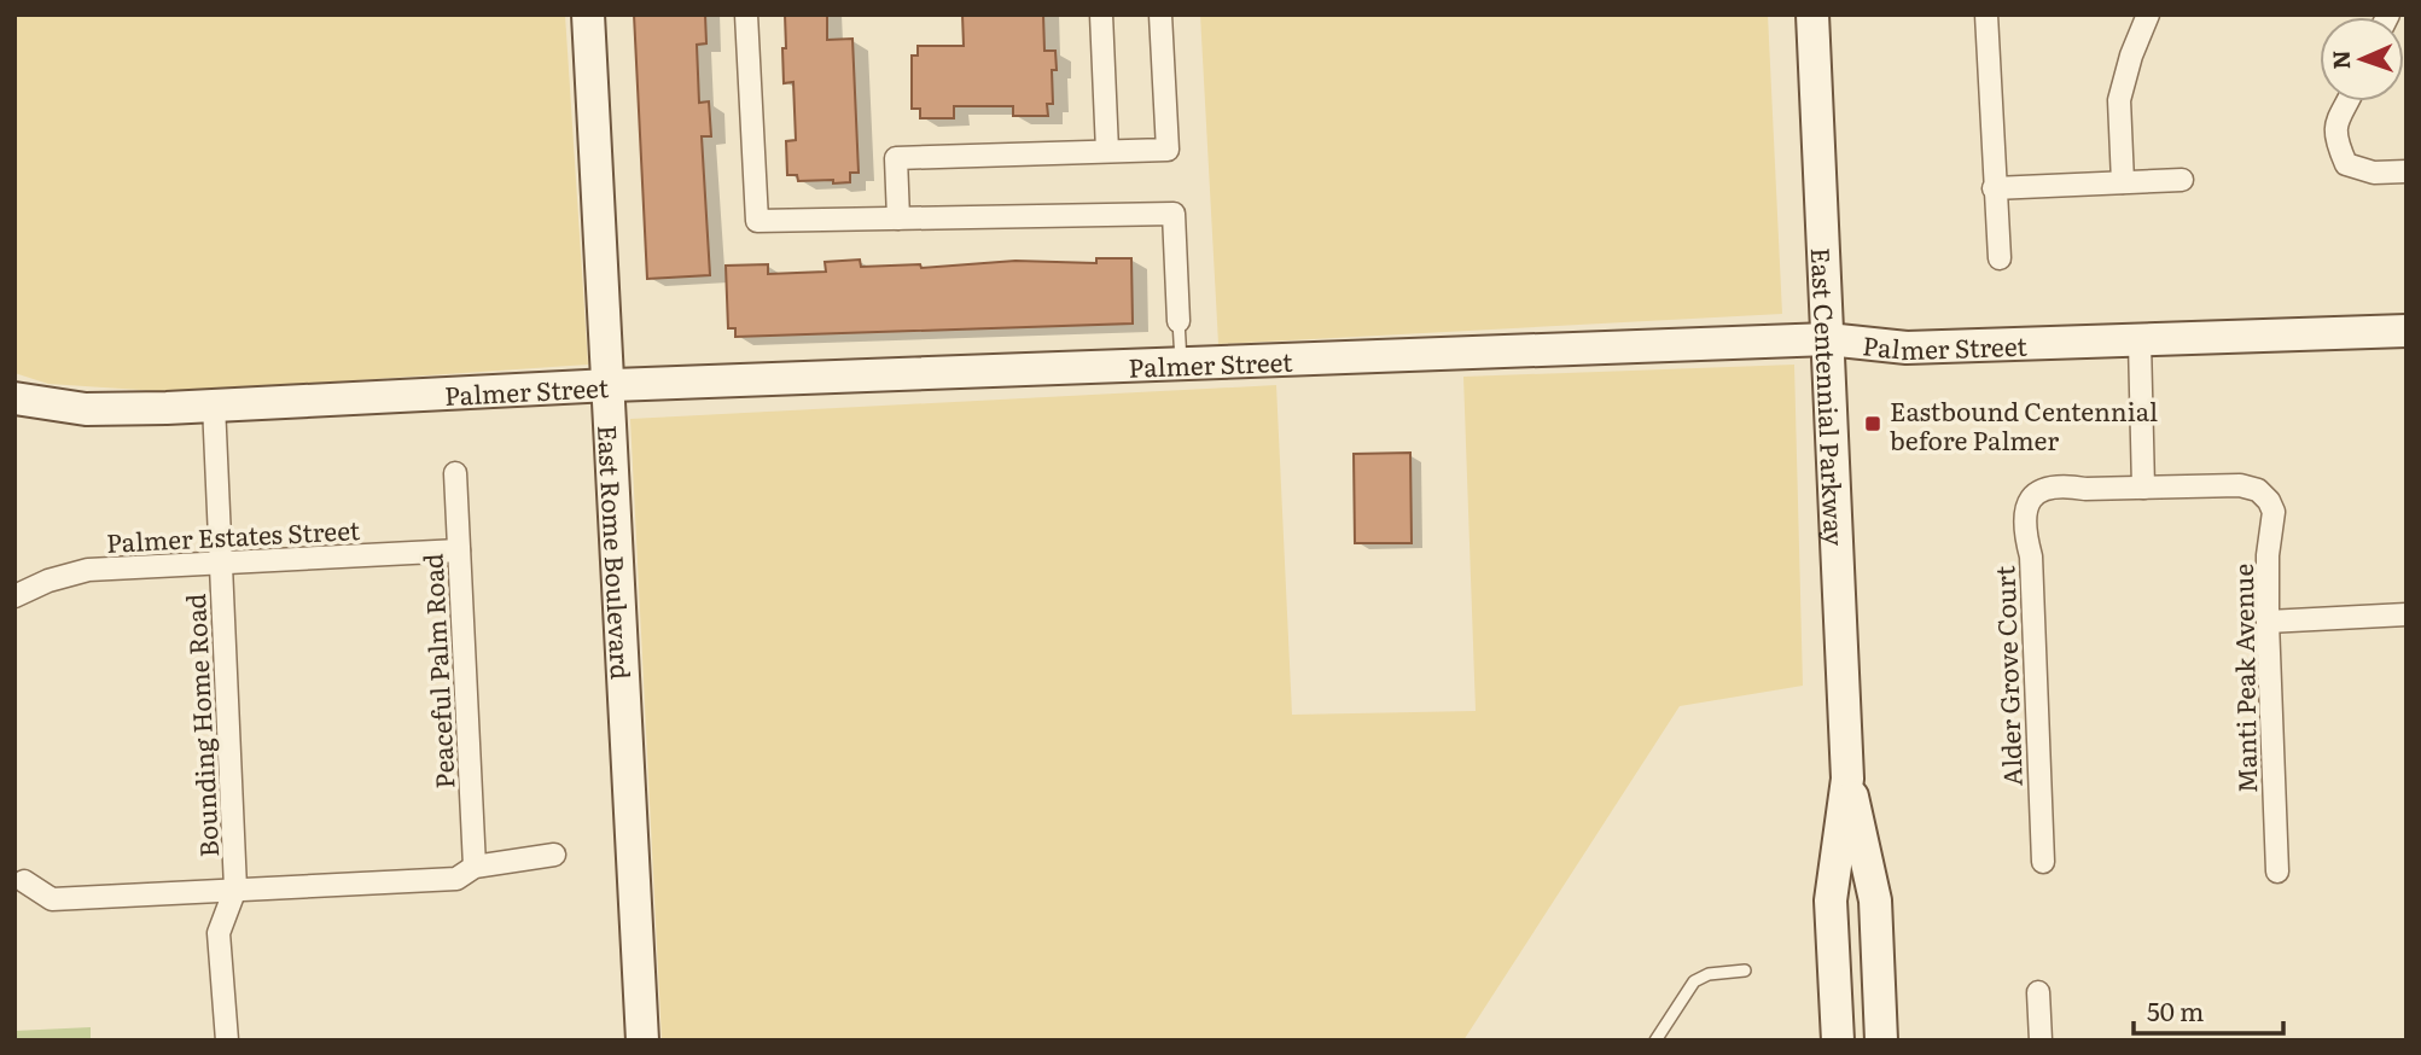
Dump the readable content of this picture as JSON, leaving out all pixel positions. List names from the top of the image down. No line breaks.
{"streets":{"street":["Palmer Street","East Centennial Parkway","Palmer Estates Street","East Rome Boulevard","Peaceful Palm Road","Alder Grove Court","Manti Peak Avenue","Bounding Home Road"]},"crossings":[["Palmer Street","East Centennial Parkway"],["Palmer Street","East Rome Boulevard"],["Palmer Street","Bounding Home Road"],["Palmer Estates Street","Peaceful Palm Road"],["Palmer Estates Street","Bounding Home Road"],["Alder Grove Court","Manti Peak Avenue"]],"places":{"transit":["Eastbound Centennial before Palmer"]},"scale_bar":"50 m","north":"left"}
